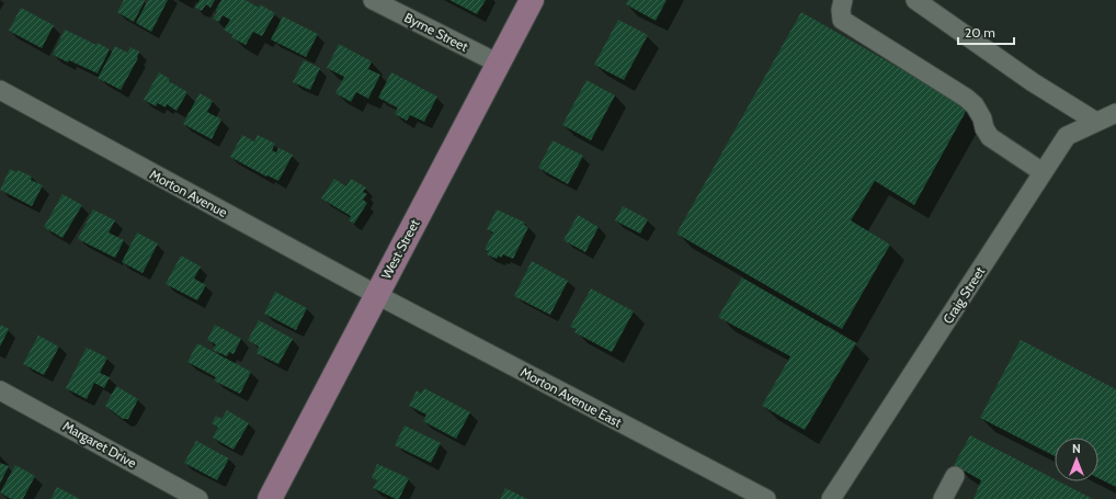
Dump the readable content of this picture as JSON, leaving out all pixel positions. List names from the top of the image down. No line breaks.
{"streets":{"main road":["West Street"],"street":["Byrne Street","Morton Avenue","Craig Street","Morton Avenue East","Margaret Drive"]},"crossings":[["Byrne Street","West Street"],["Morton Avenue","West Street"],["Morton Avenue","Morton Avenue East"],["West Street","Morton Avenue East"]],"scale_bar":"20 m","north":"top"}
